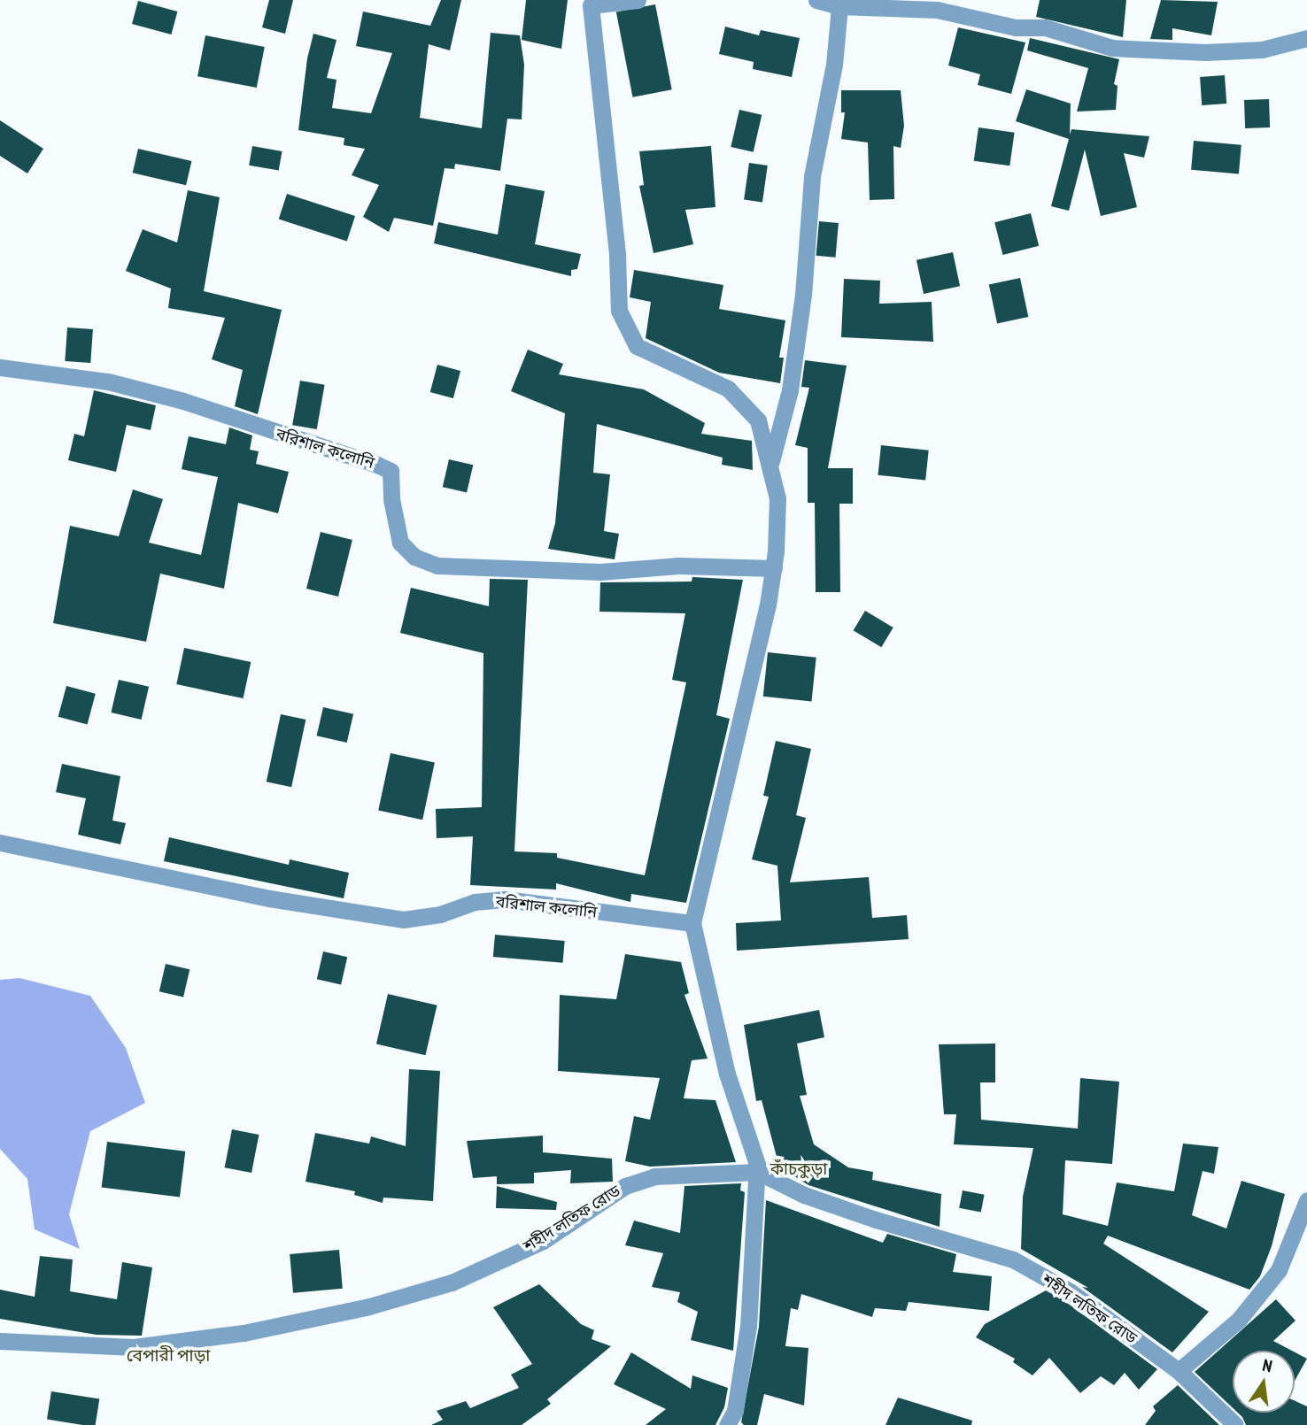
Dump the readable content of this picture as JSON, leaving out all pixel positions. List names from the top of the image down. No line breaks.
{"streets":{"street":["বরিশাল কলোনি","শহীদ লতিফ রোড"]},"districts":["কাঁচকুড়া","বেপারী পাড়া"],"north":"top"}
